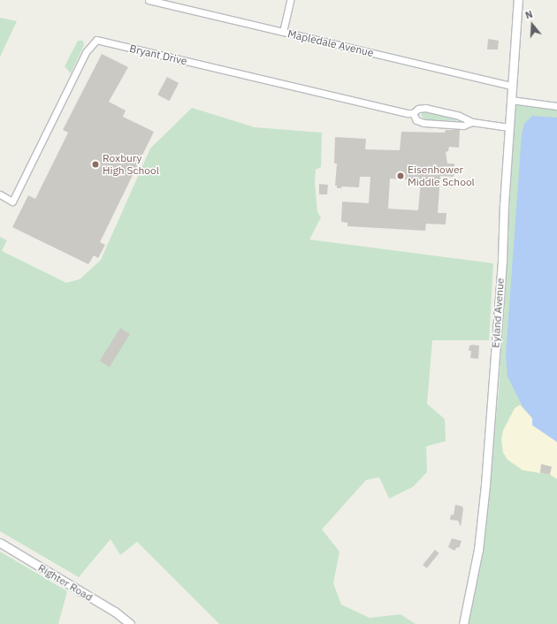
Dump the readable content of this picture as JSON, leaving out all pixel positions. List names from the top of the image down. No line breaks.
{"streets":{"street":["Mapledale Avenue","Bryant Drive","Eyland Avenue","Righter Road"]},"crossings":[["Mapledale Avenue","Eyland Avenue"],["Bryant Drive","Eyland Avenue"]],"places":["Roxbury High School","Eisenhower Middle School"],"north":"top"}
